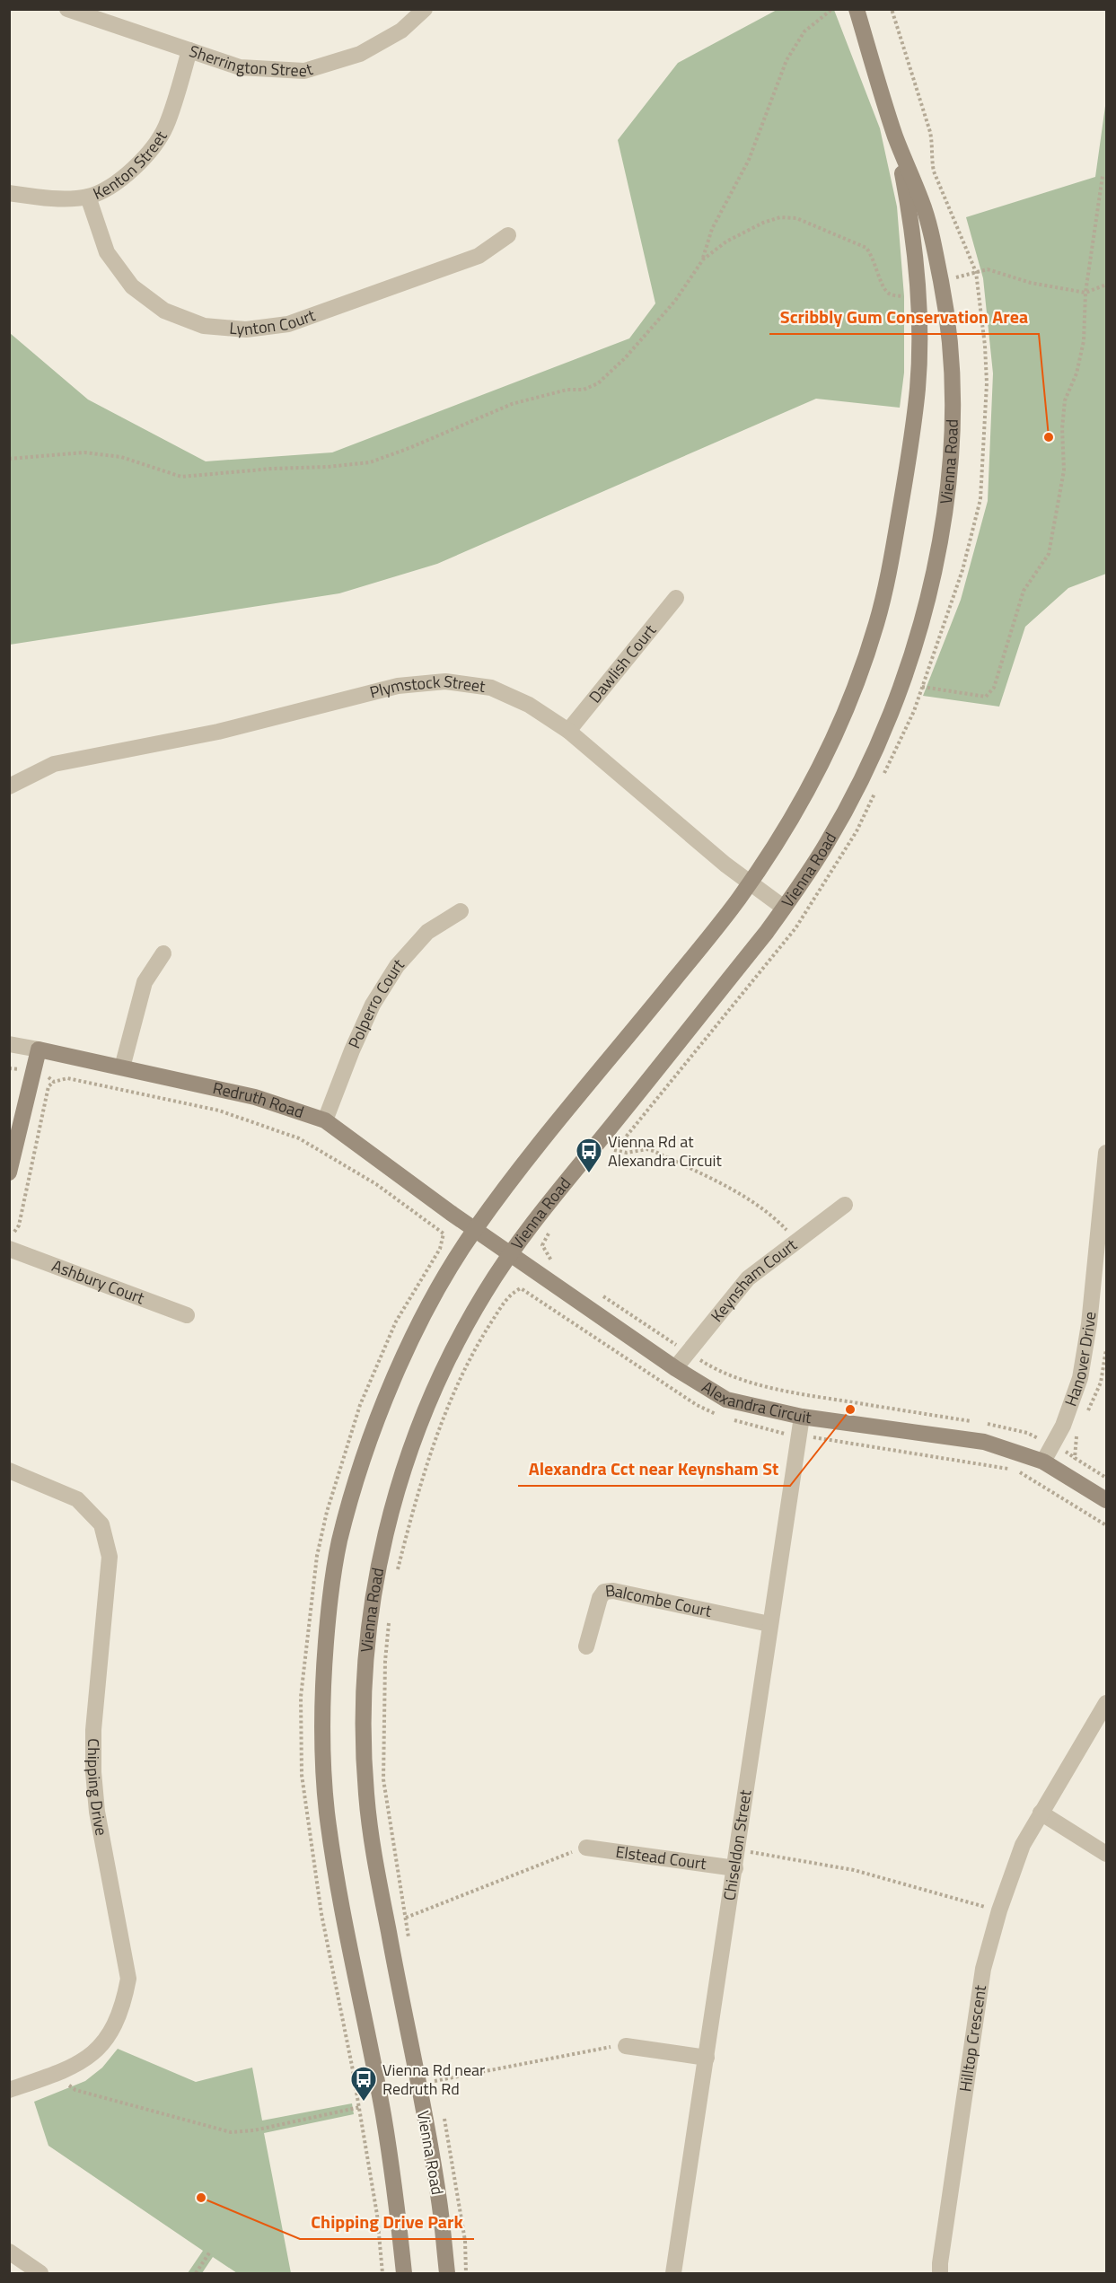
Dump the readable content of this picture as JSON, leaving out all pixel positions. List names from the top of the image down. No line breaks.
{"streets":{"main road":["Vienna Road","Redruth Road","Alexandra Circuit"],"street":["Sherrington Street","Kenton Street","Lynton Court","Dawlish Court","Plymstock Street","Polperro Court","Keynsham Court","Ashbury Court","Hanover Drive","Balcombe Court","Chipping Drive","Chiseldon Street","Elstead Court","Hilltop Crescent"]},"crossings":[["Sherrington Street","Kenton Street"],["Kenton Street","Lynton Court"],["Vienna Road","Plymstock Street"],["Vienna Road","Redruth Road"],["Vienna Road","Alexandra Circuit"],["Dawlish Court","Plymstock Street"],["Polperro Court","Redruth Road"],["Redruth Road","Alexandra Circuit"],["Keynsham Court","Alexandra Circuit"],["Hanover Drive","Alexandra Circuit"],["Alexandra Circuit","Chiseldon Street"],["Balcombe Court","Chiseldon Street"],["Chiseldon Street","Elstead Court"]],"places":{"other":["Scribbly Gum Conservation Area","Alexandra Cct near Keynsham St","Chipping Drive Park"],"bus stop":["Vienna Rd at Alexandra Circuit","Vienna Rd near Redruth Rd"]}}
